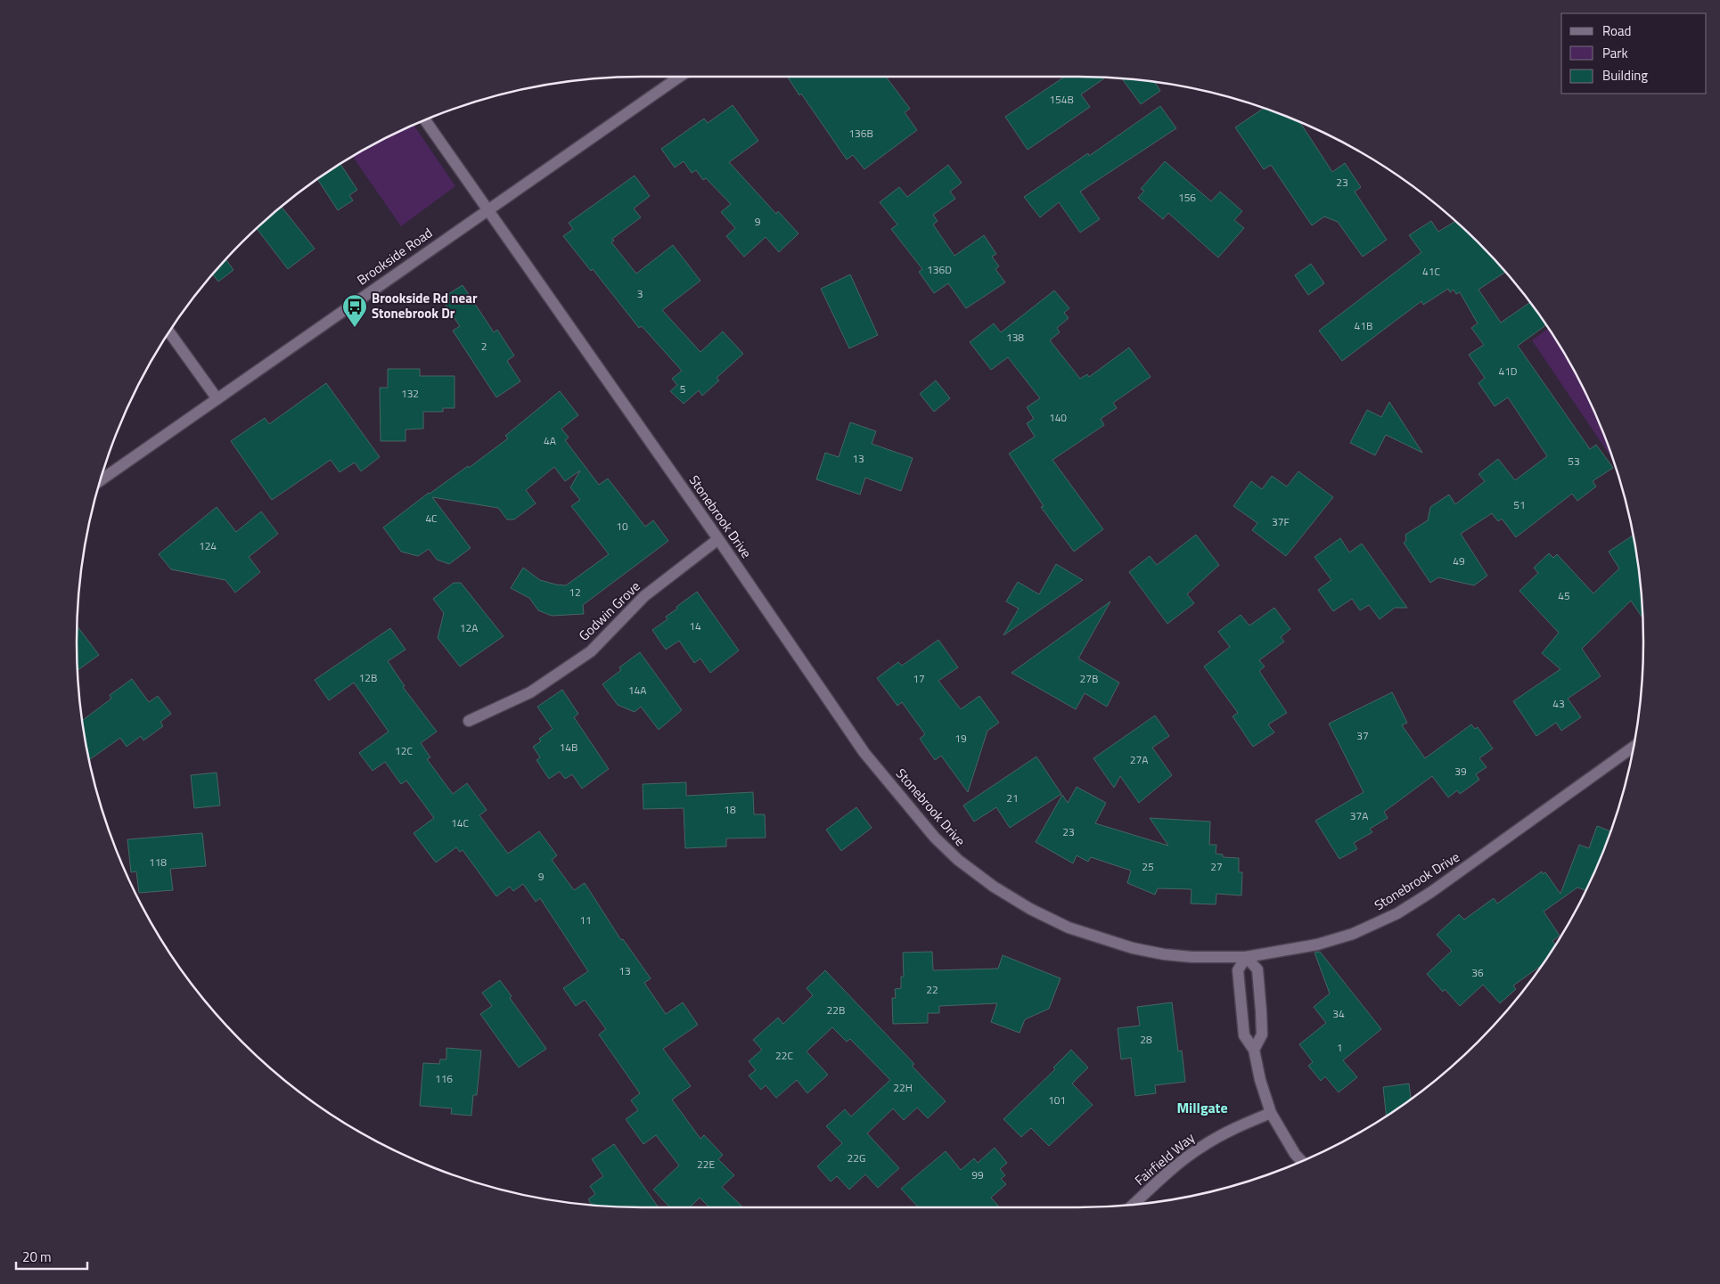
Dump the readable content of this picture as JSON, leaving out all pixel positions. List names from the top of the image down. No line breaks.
{"streets":{"street":["Brookside Road","Stonebrook Drive","Godwin Grove","Fairfield Way"]},"crossings":[["Brookside Road","Stonebrook Drive"],["Stonebrook Drive","Godwin Grove"]],"districts":["Millgate"],"places":{"bus stop":["Brookside Rd near Stonebrook Dr"]},"house_numbers":["154B","136B","23","156","9","136D","41C","3","41B","138","2","41D","5","132","140","4A","13","53","51","4C","37F","10","124","49","12","45","14","12A","12B","17","27B","14A","43","37","19","14B","12C","27A","39","21","18","37A","14C","23","118","25","27","9","11","13","36","22","22B","34","28","1","22C","116","22H","101","22G","22E","99"],"legend":["Road","Park","Building"],"scale_bar":"20 m"}
